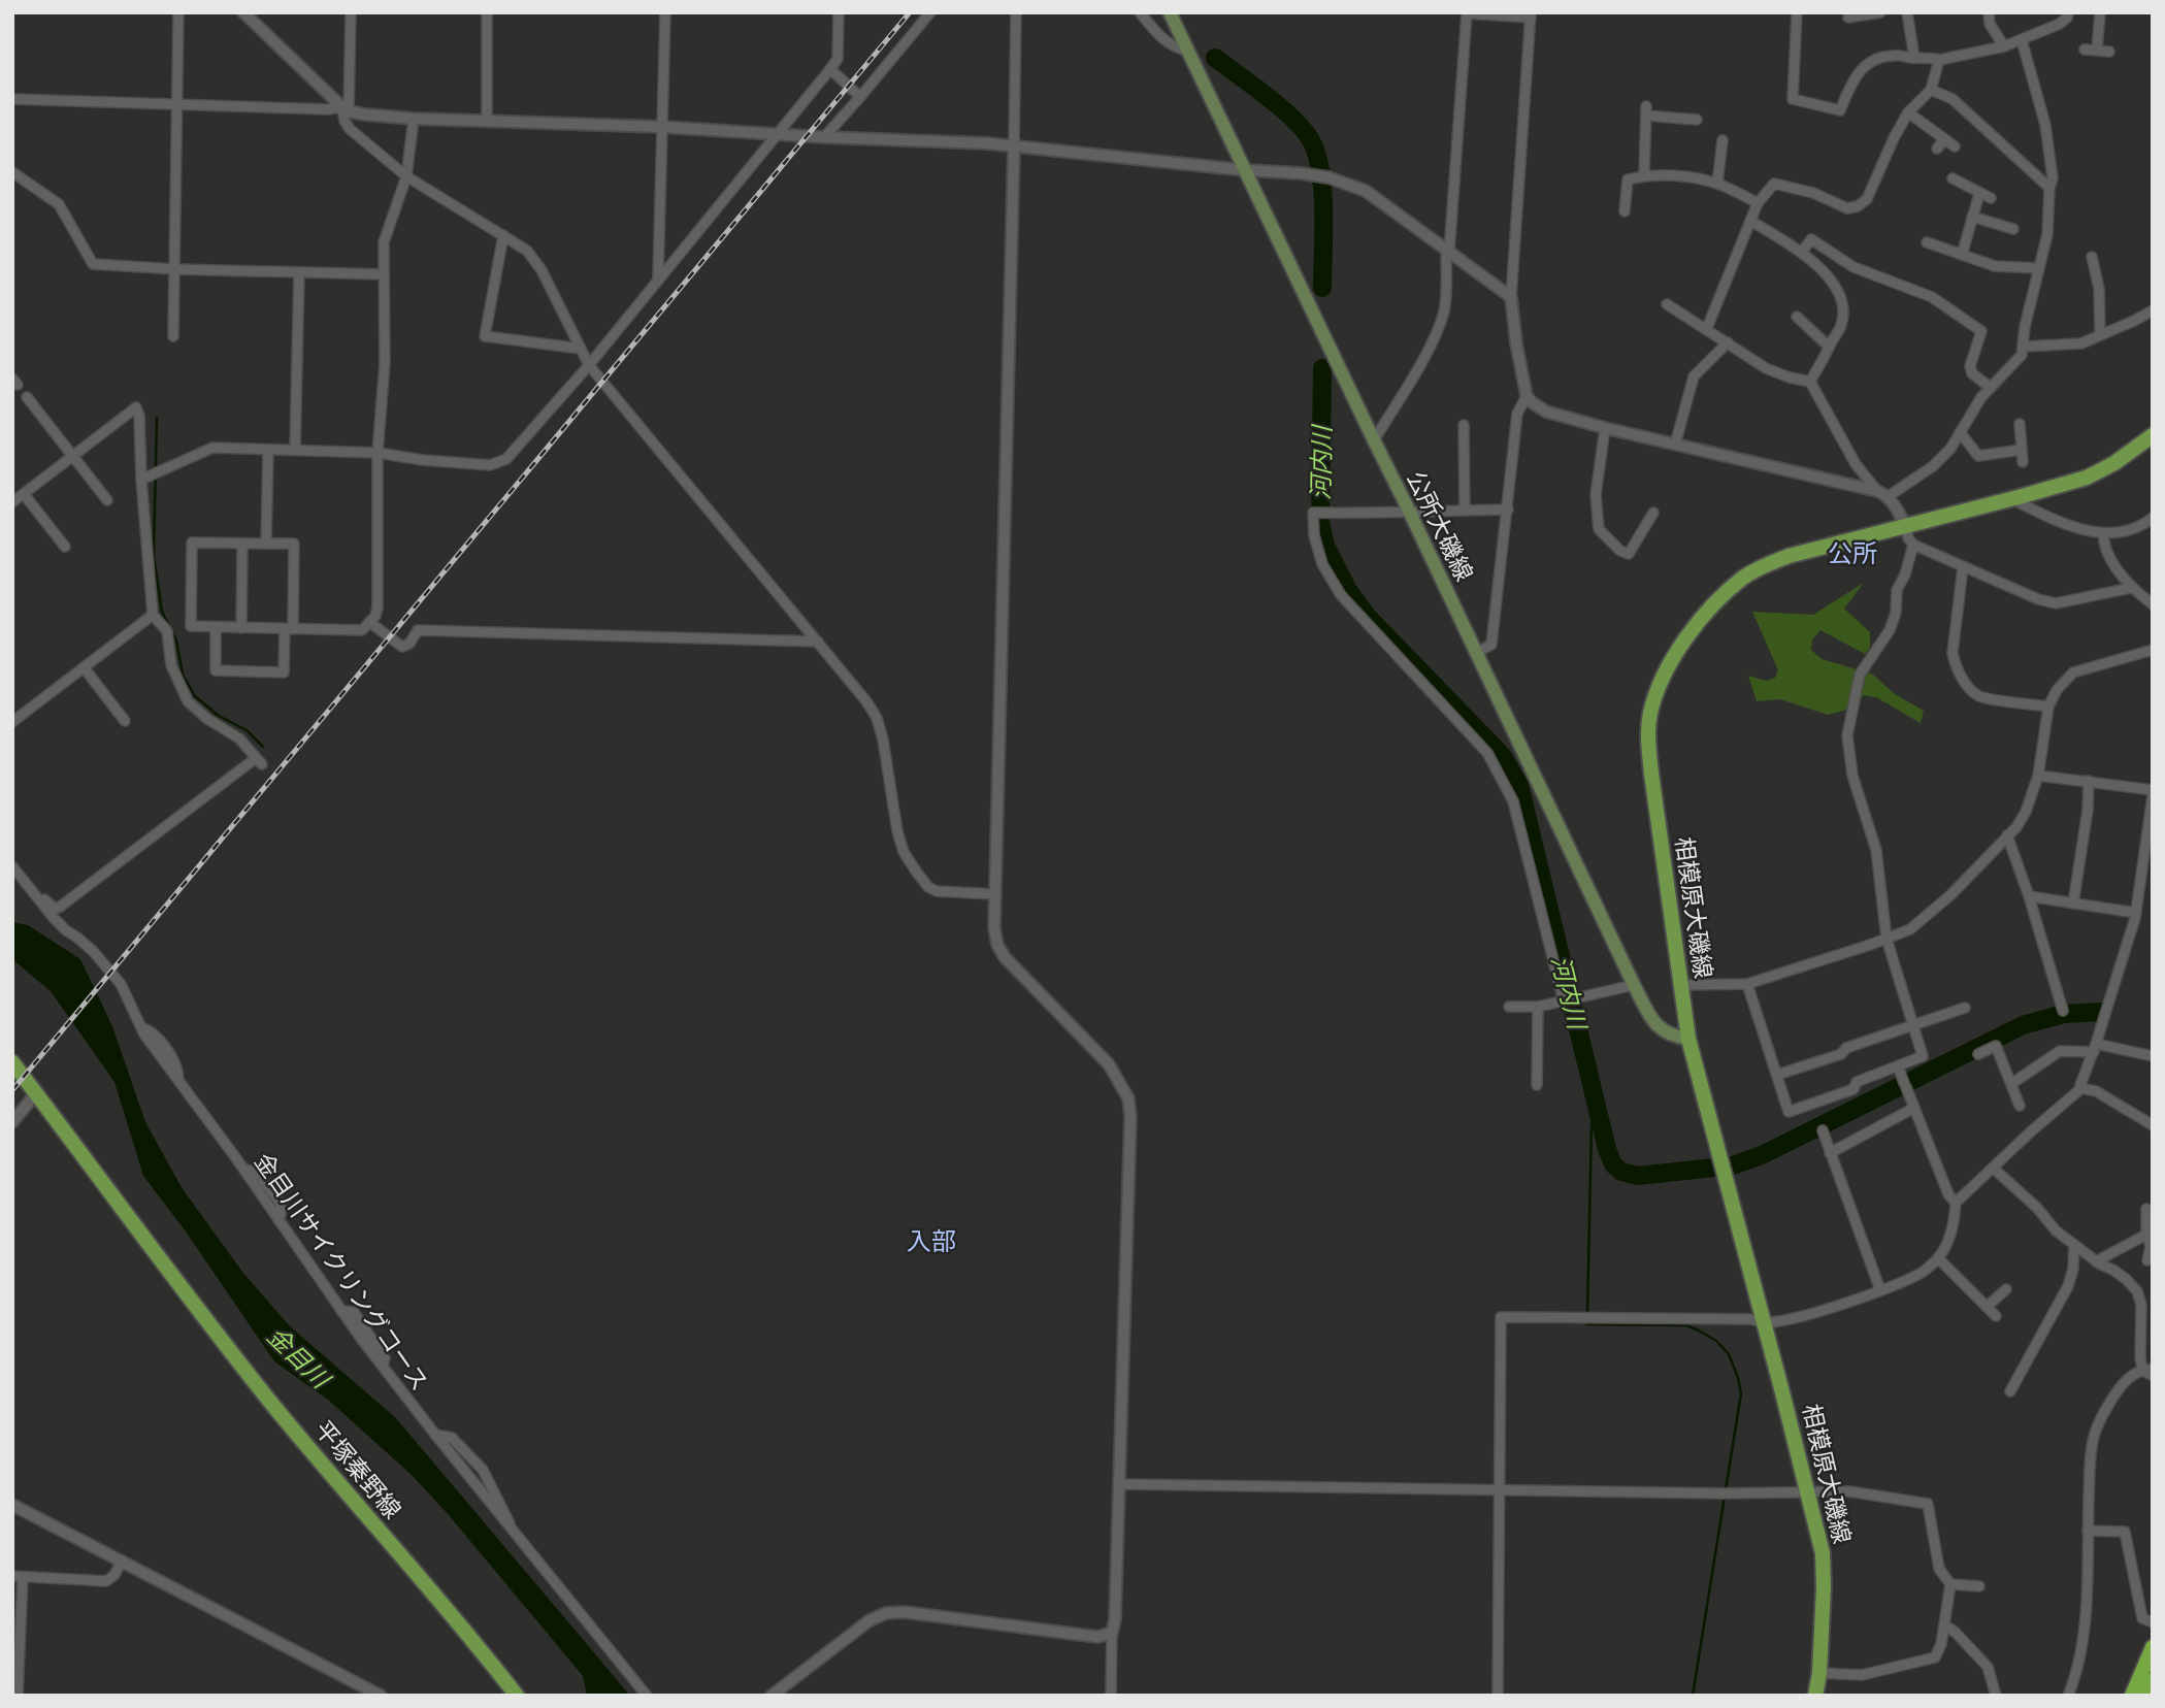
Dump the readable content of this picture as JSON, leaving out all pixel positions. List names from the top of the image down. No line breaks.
{"streets":{"main road":["公所大磯線","相模原大磯線","平塚秦野線"],"street":["金目川サイクリングコース"]},"crossings":[["公所大磯線","相模原大磯線"]],"districts":["公所","入部"],"water":["河内川","金目川"]}
